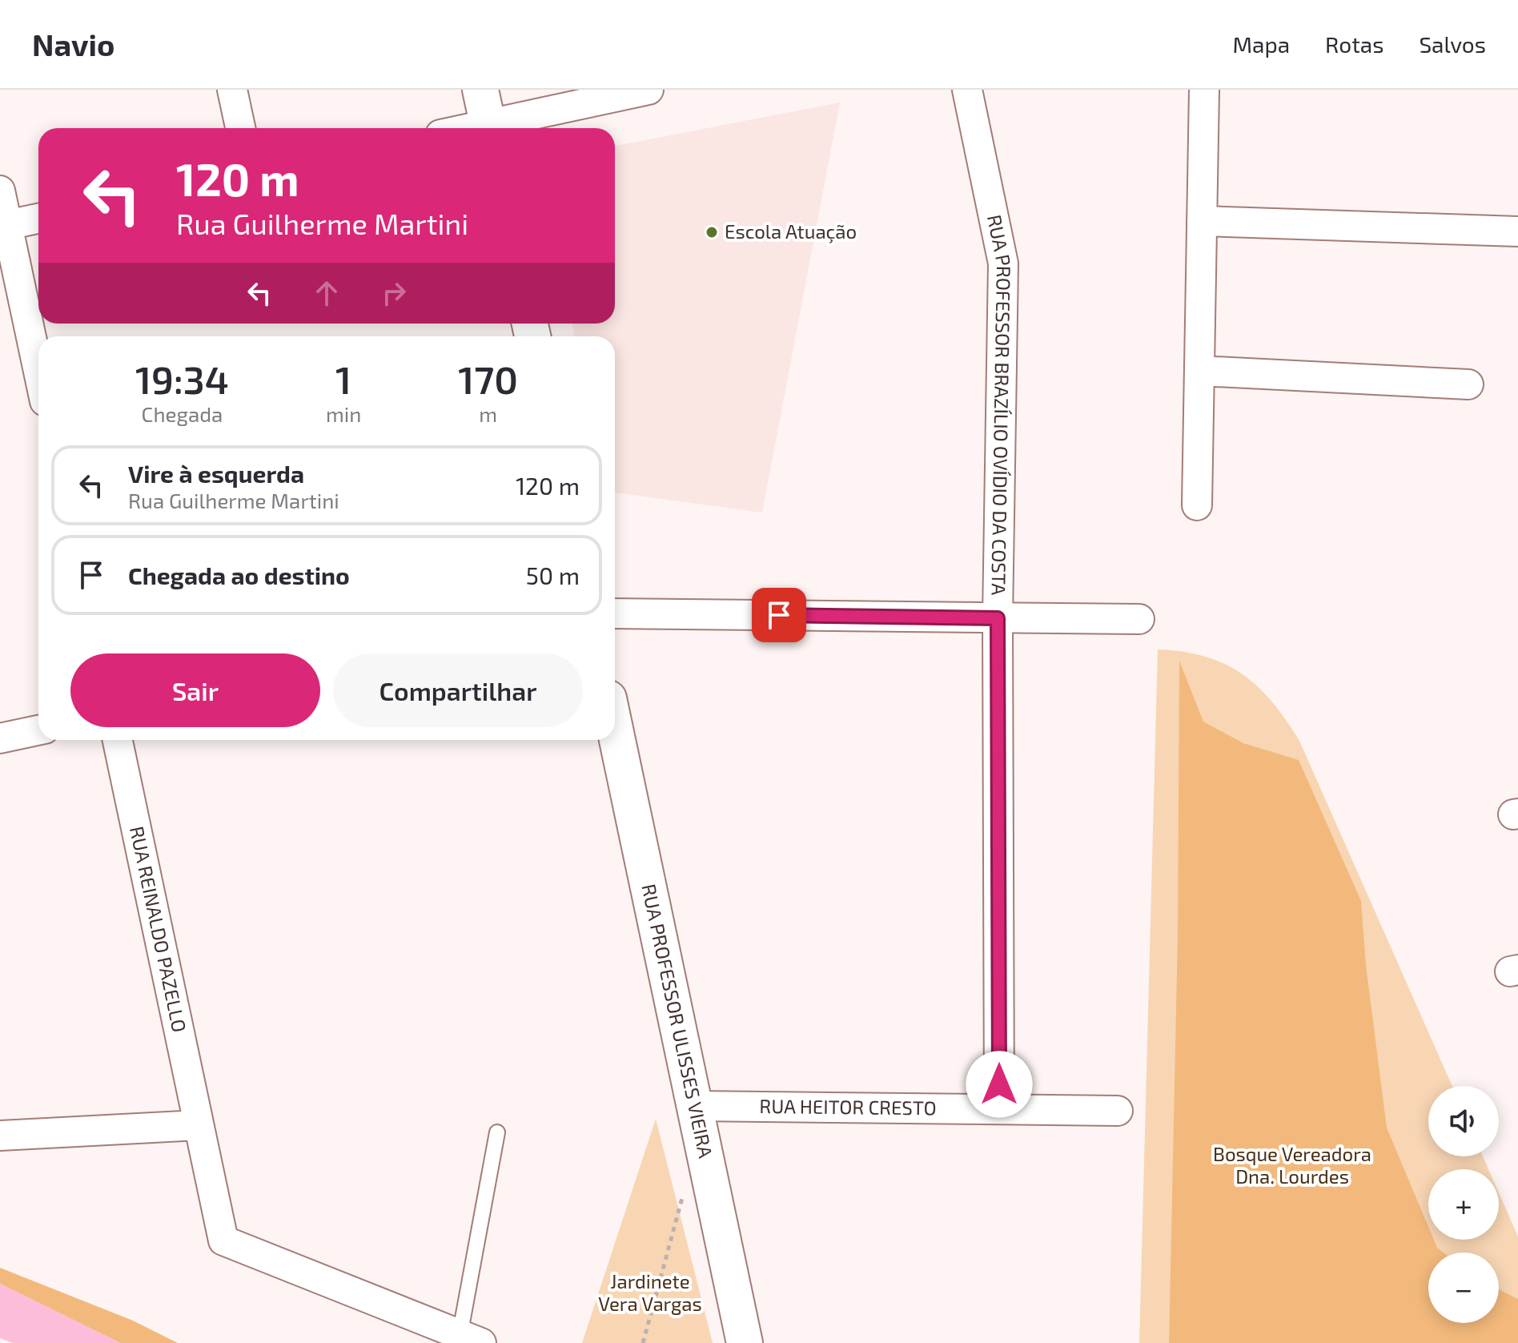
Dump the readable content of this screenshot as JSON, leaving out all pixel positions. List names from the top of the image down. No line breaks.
{"streets":{"street":["RUA PROFESSOR BRAZÍLIO OVÍDIO DA COSTA","RUA REINALDO PAZELLO","RUA PROFESSOR ULISSES VIEIRA","RUA HEITOR CRESTO"]},"crossings":[["RUA PROFESSOR BRAZÍLIO OVÍDIO DA COSTA","RUA HEITOR CRESTO"],["RUA PROFESSOR ULISSES VIEIRA","RUA HEITOR CRESTO"]],"parks":["Bosque Vereadora Dna. Lourdes","Jardinete Vera Vargas"],"places":["Escola Atuação"],"page":{"header":"Navio","nav":["Mapa","Rotas","Salvos"],"turn":["120 m","Rua Guilherme Martini"],"eta":["19:34","Chegada","1","min","170","m"],"list":[{"name":"Vire à esquerda","note":"Rua Guilherme Martini","value":"120 m"},{"name":"Chegada ao destino","value":"50 m"}],"buttons":["Sair","Compartilhar"],"map_buttons":["+","−"]}}
